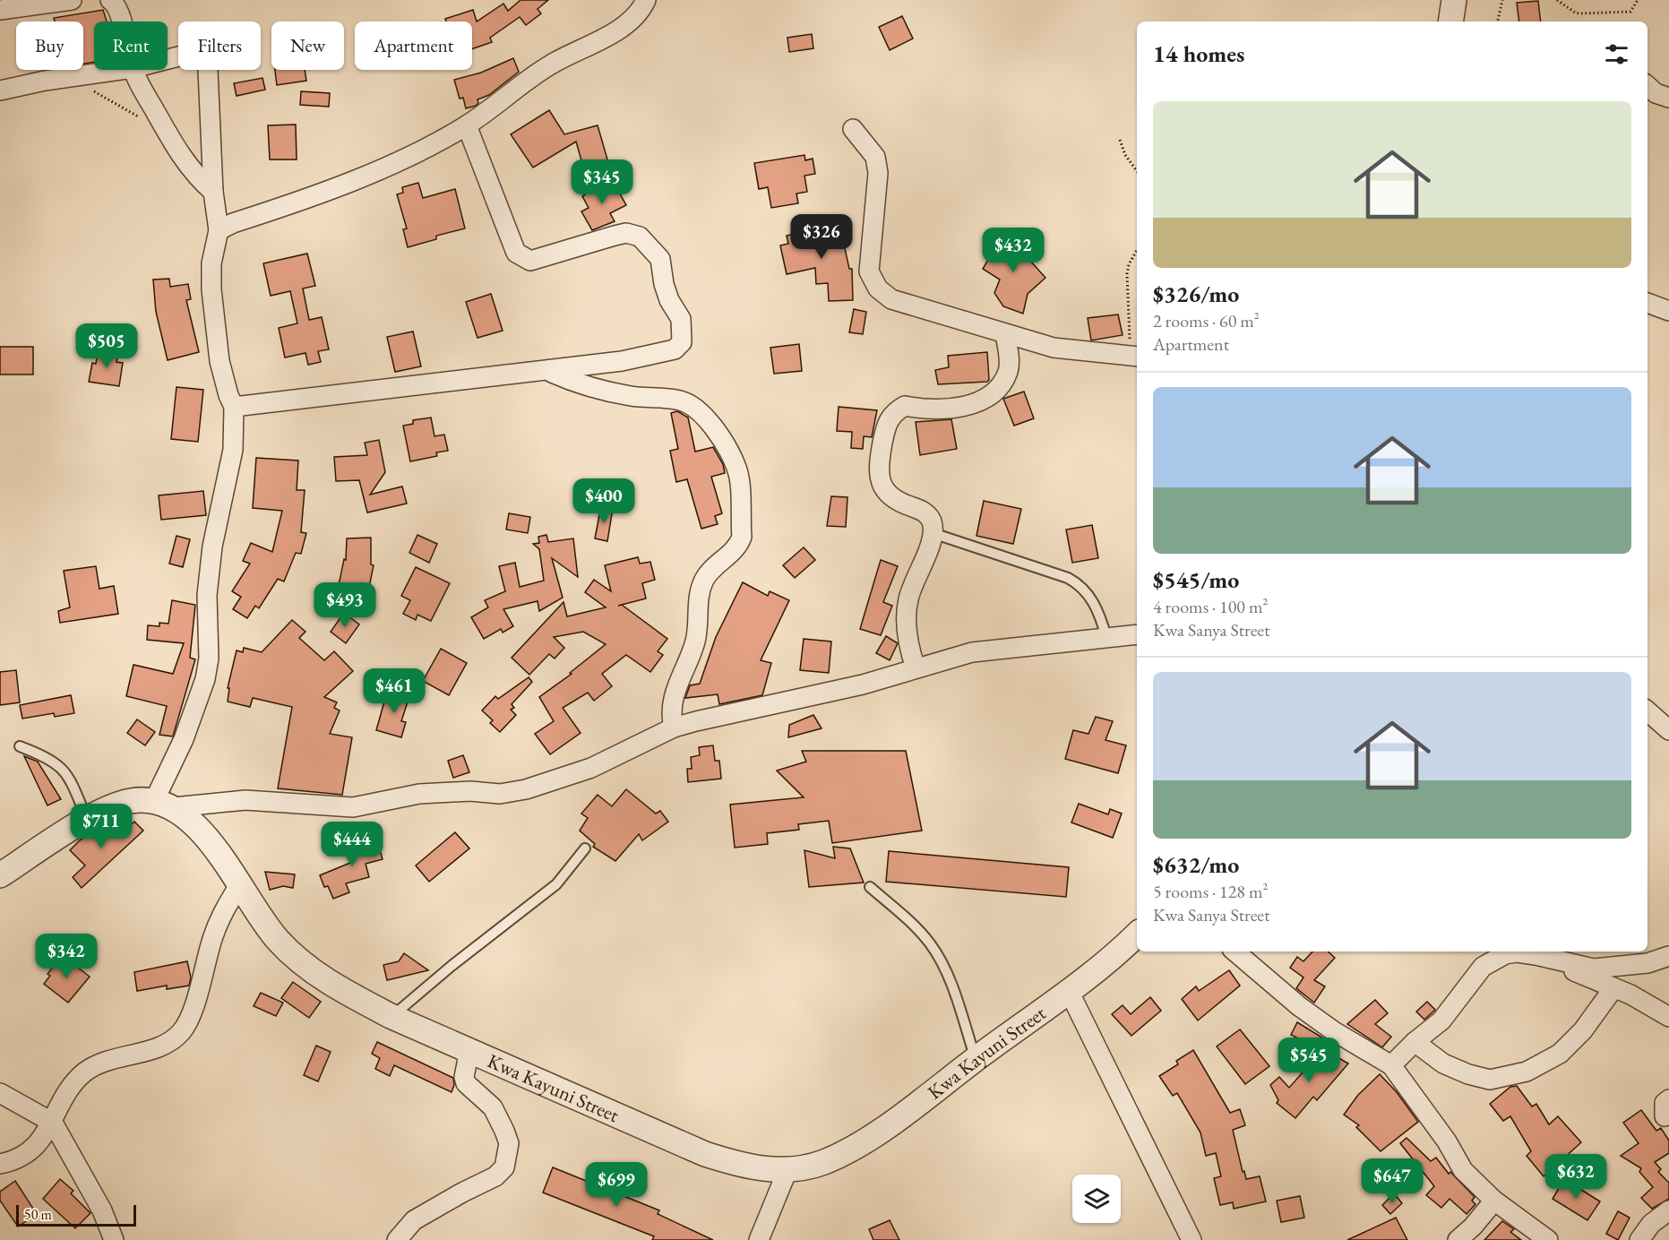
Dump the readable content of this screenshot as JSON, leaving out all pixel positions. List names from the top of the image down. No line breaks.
{"streets":{"street":["Kwa Kayuni Street"]},"scale_bar":"50 m","page":{"chip":["Buy","Rent","Filters","New","Apartment"],"heading":"14 homes","list":[{"name":"$326/mo","note":"2 rooms · 60 m² · Apartment"},{"name":"$545/mo","note":"4 rooms · 100 m² · Kwa Sanya Street"},{"name":"$632/mo","note":"5 rooms · 128 m² · Kwa Sanya Street"}],"price":["$345","$326","$432","$505","$400","$493","$461","$711","$444","$342","$545","$632","$647","$699"],"scale":"50 m"}}
